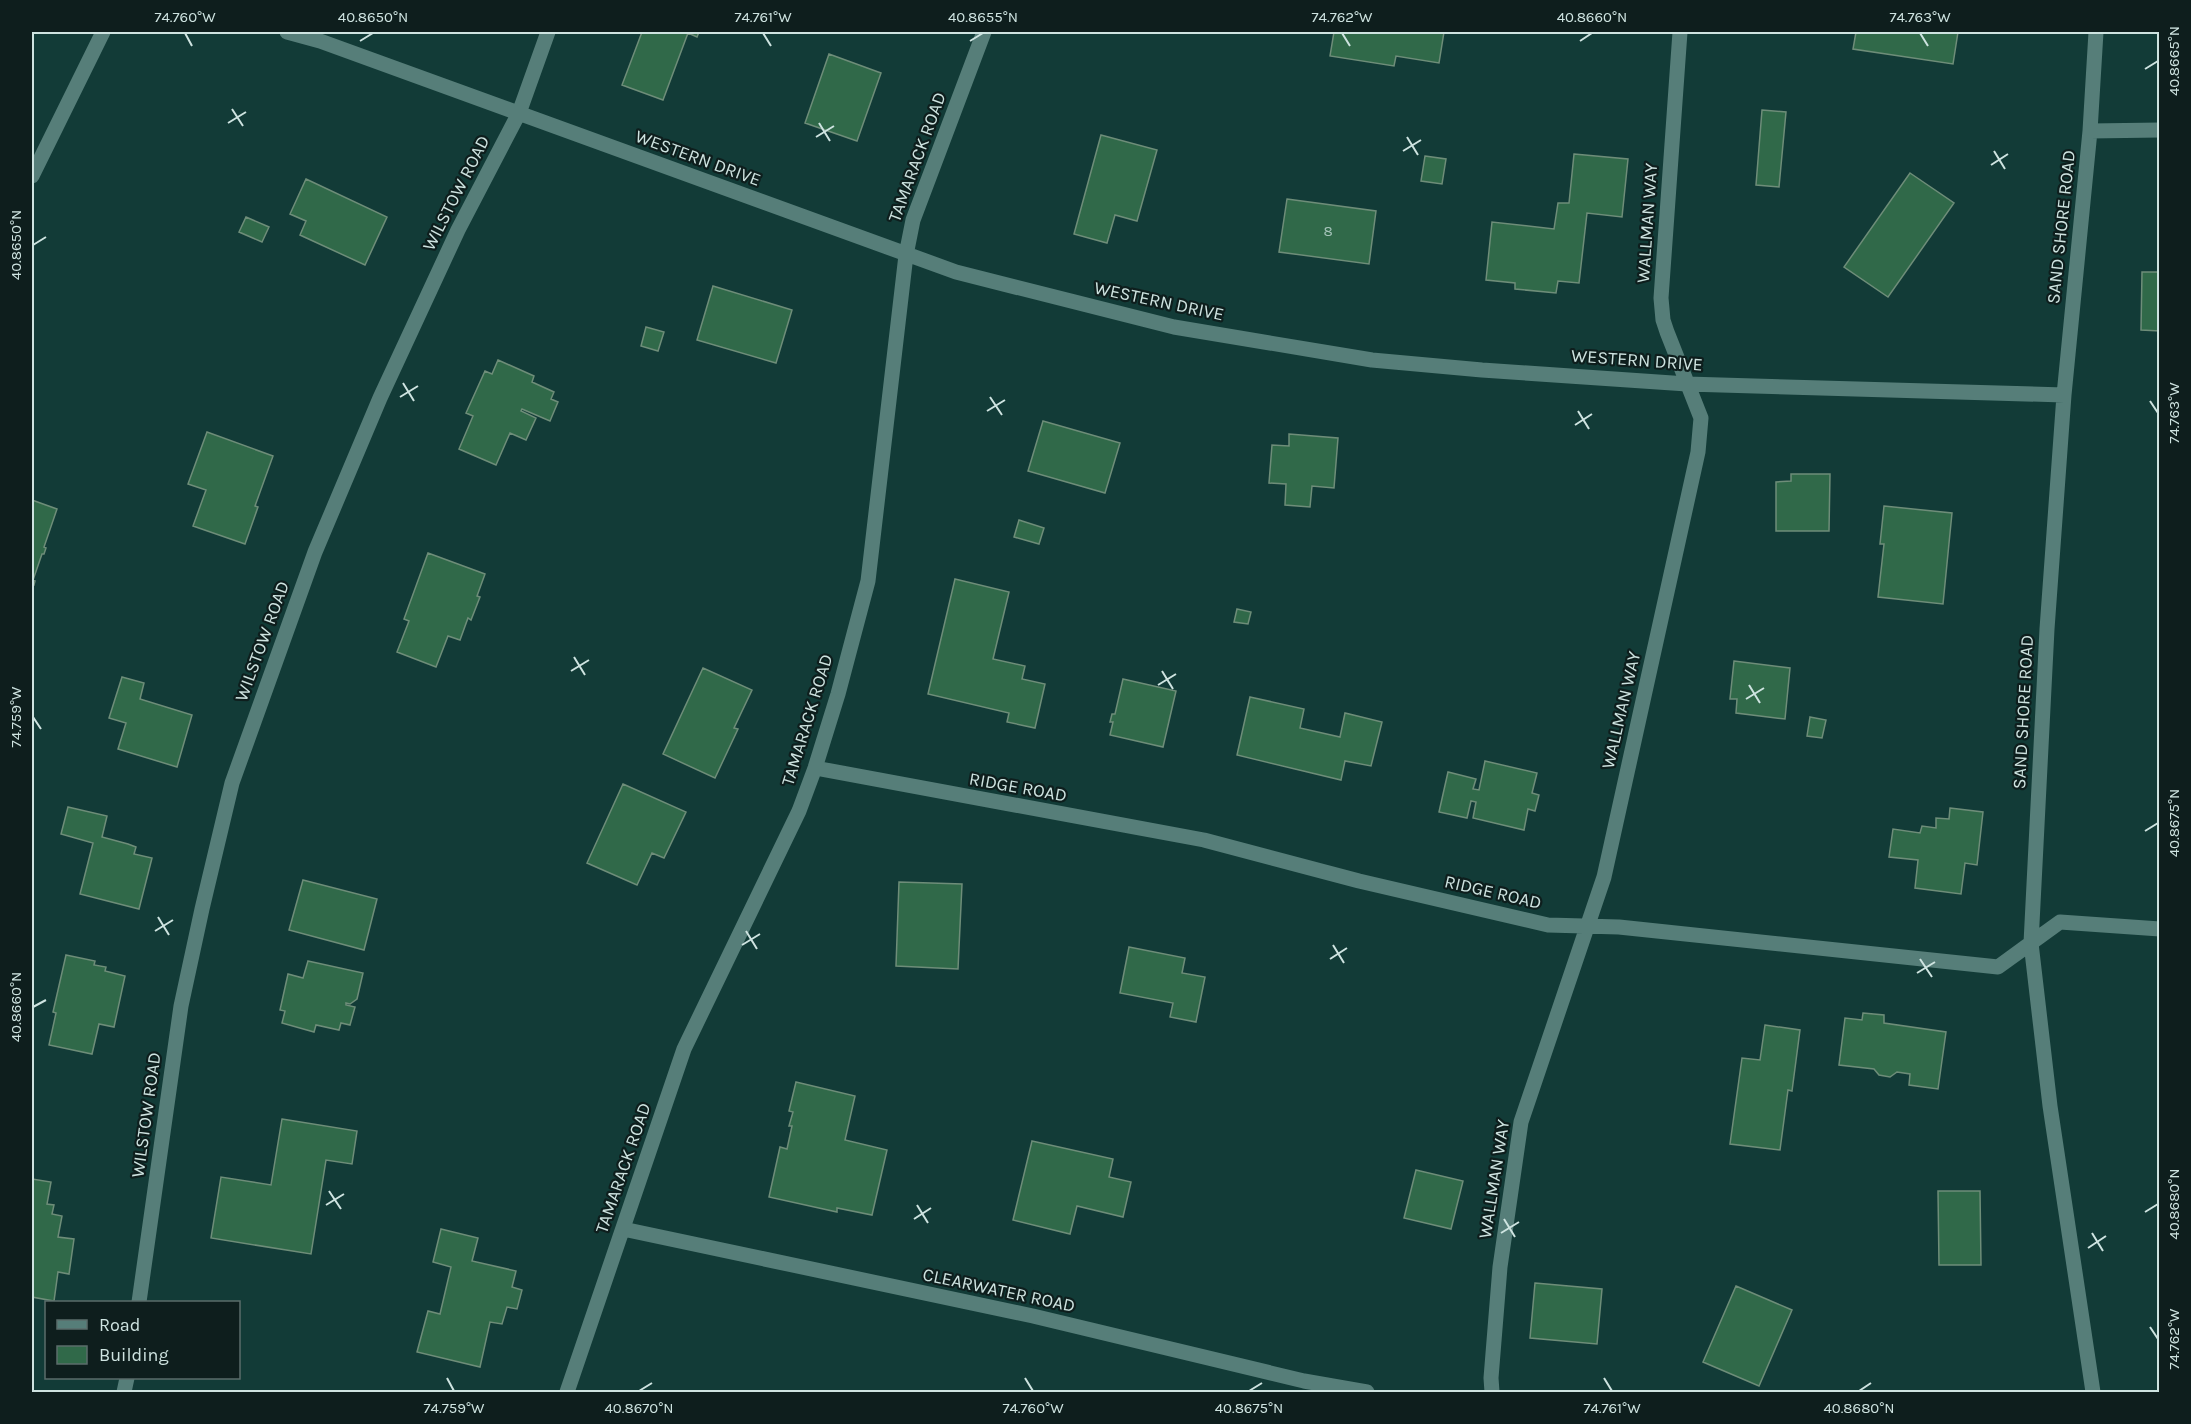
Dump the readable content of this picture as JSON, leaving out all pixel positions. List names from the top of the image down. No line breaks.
{"streets":{"street":["TAMARACK ROAD","WESTERN DRIVE","WILSTOW ROAD","WALLMAN WAY","SAND SHORE ROAD","RIDGE ROAD","CLEARWATER ROAD"]},"crossings":[["TAMARACK ROAD","WESTERN DRIVE"],["TAMARACK ROAD","RIDGE ROAD"],["TAMARACK ROAD","CLEARWATER ROAD"],["WESTERN DRIVE","WILSTOW ROAD"],["WESTERN DRIVE","WALLMAN WAY"],["WESTERN DRIVE","SAND SHORE ROAD"],["WALLMAN WAY","RIDGE ROAD"],["SAND SHORE ROAD","RIDGE ROAD"]],"house_numbers":["8"],"legend":["Road","Building"],"coordinates":["74.760°W","40.8650°N","74.761°W","40.8655°N","74.762°W","40.8660°N","74.763°W","40.8665°N","74.759°W","40.8675°N","40.8680°N","40.8670°N"]}
